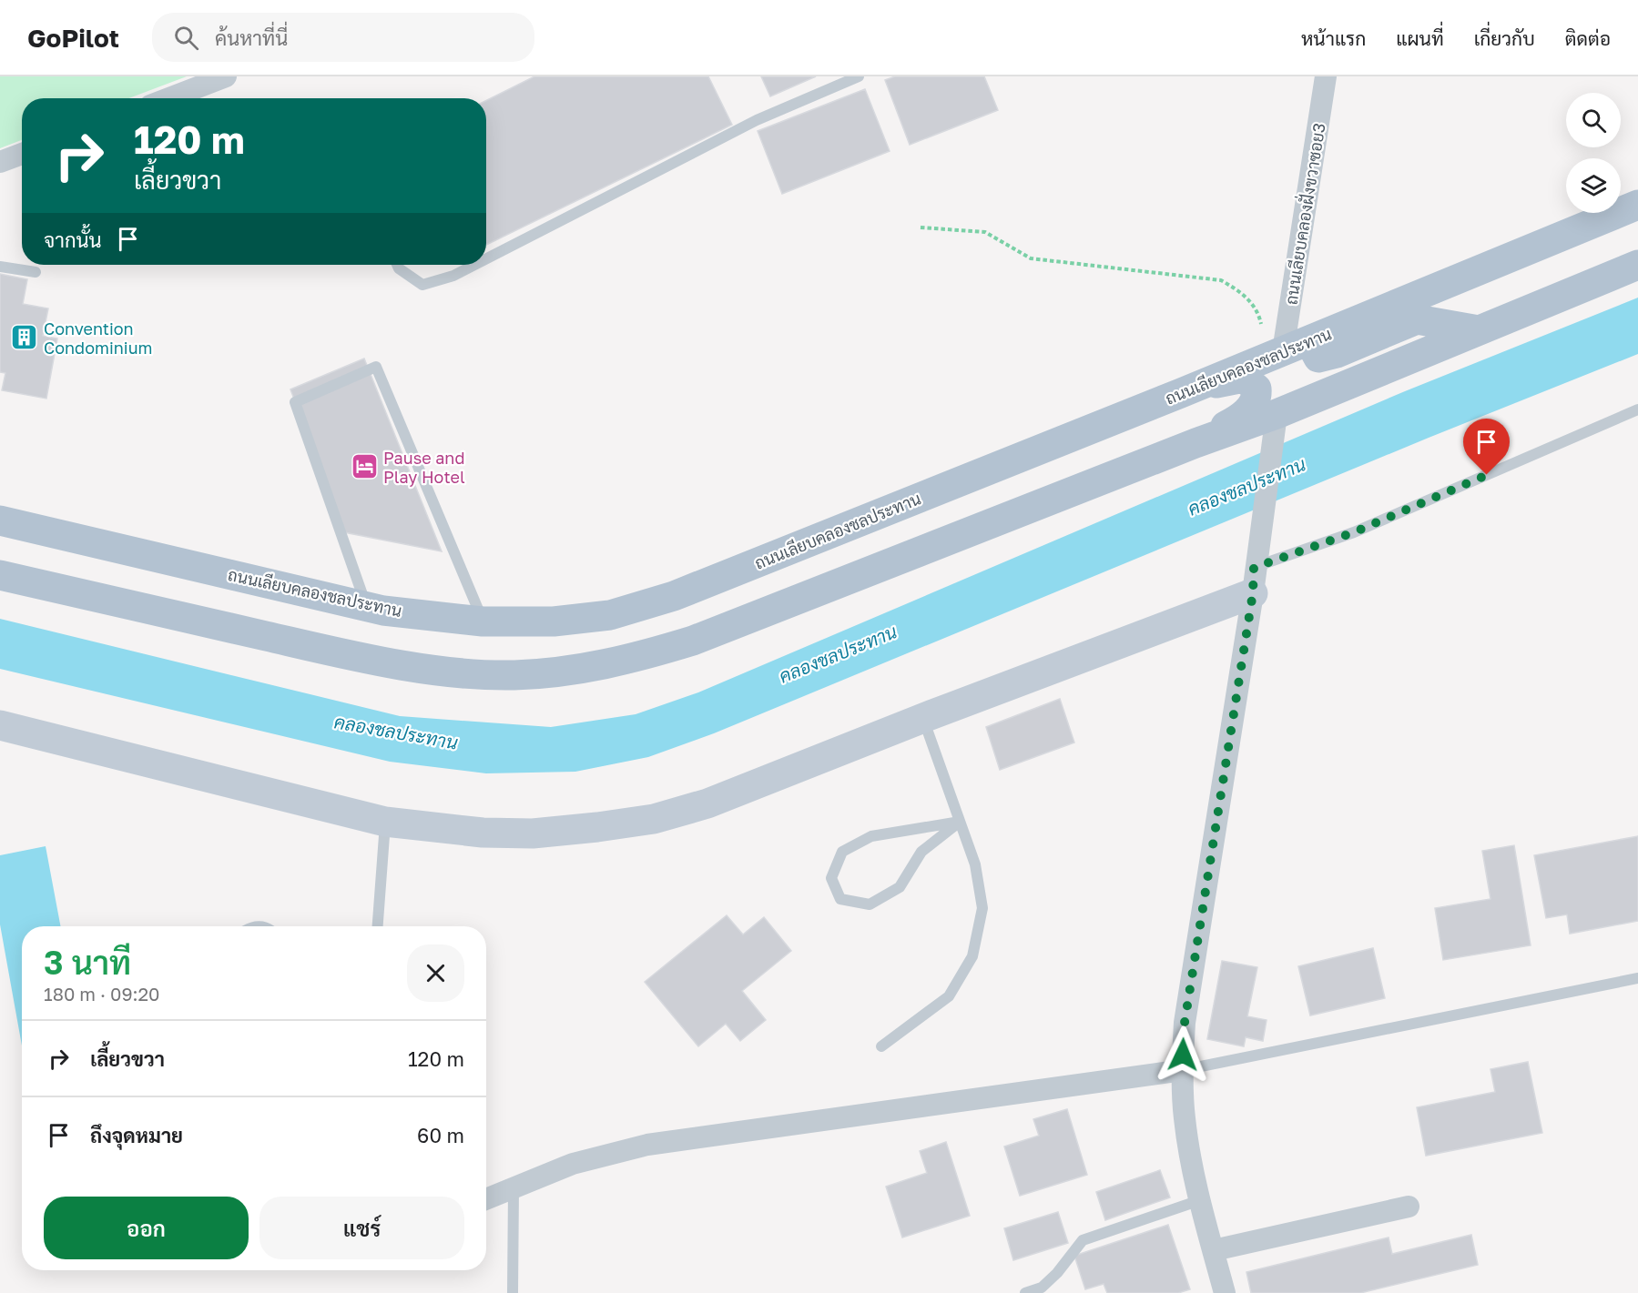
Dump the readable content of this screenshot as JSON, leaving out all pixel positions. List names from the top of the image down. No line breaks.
{"streets":{"main road":["ถนนเลียบคลองชลประทาน"],"street":["ถนนเลียบคลองฝั่งขวาซอย3"]},"crossings":[["ถนนเลียบคลองฝั่งขวาซอย3","ถนนเลียบคลองชลประทาน"]],"water":["คลองชลประทาน"],"places":{"building":["Convention Condominium"],"hotel":["Pause and Play Hotel"]},"page":{"header":"GoPilot","search":"ค้นหาที่นี่","nav":["หน้าแรก","แผนที่","เกี่ยวกับ","ติดต่อ"],"turn":["120 m","เลี้ยวขวา"],"then":"จากนั้น","heading":["3 นาที","180 m · 09:20"],"list":[{"name":"เลี้ยวขวา","value":"120 m"},{"name":"ถึงจุดหมาย","value":"60 m"}],"buttons":["ออก","แชร์"]}}
